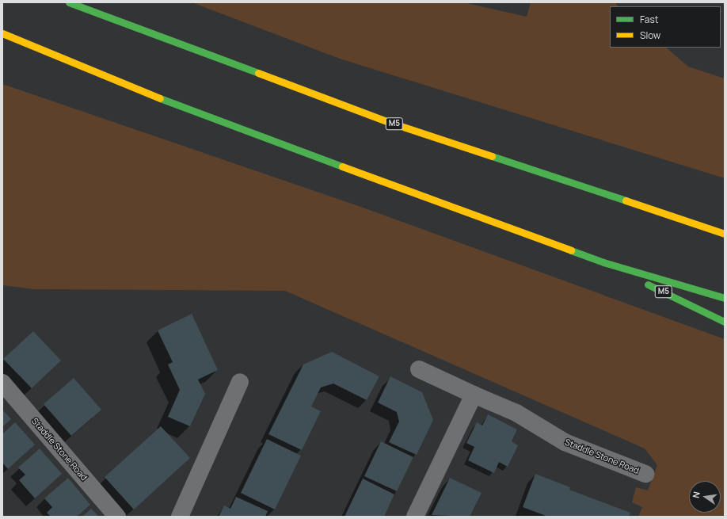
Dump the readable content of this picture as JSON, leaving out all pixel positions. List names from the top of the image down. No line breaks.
{"streets":{"highway":["M5"],"street":["Staddle Stone Road"]},"legend":["Fast","Slow"],"north":"left"}
